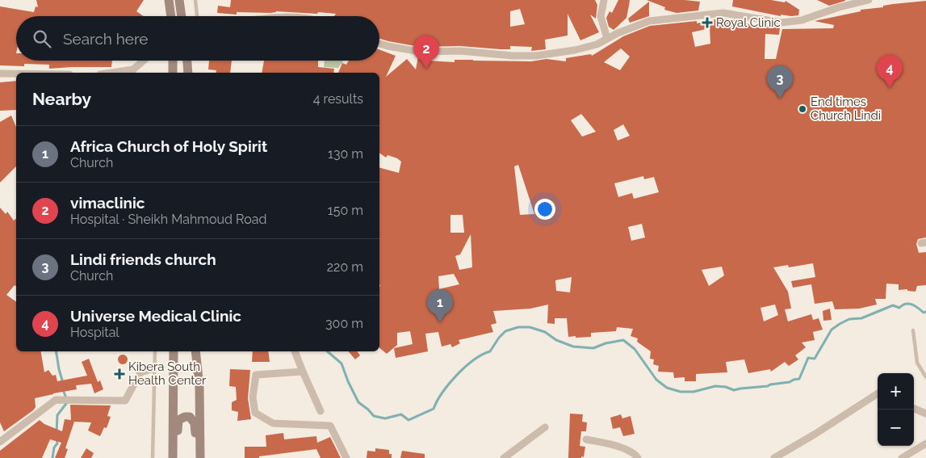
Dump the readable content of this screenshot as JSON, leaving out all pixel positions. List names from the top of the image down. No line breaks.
{"places":{"health":["Royal Clinic","Kibera South Health Center"],"other":["End times Church Lindi"]},"page":{"search":"Search here","pins":["2","4","3","1"],"heading":["Nearby","4 results"],"list":[{"mark":"1","name":"Africa Church of Holy Spirit","note":"Church","value":"130 m"},{"mark":"2","name":"vimaclinic","note":"Hospital · Sheikh Mahmoud Road","value":"150 m"},{"mark":"3","name":"Lindi friends church","note":"Church","value":"220 m"},{"mark":"4","name":"Universe Medical Clinic","note":"Hospital","value":"300 m"}],"map_buttons":["+","−"]}}
